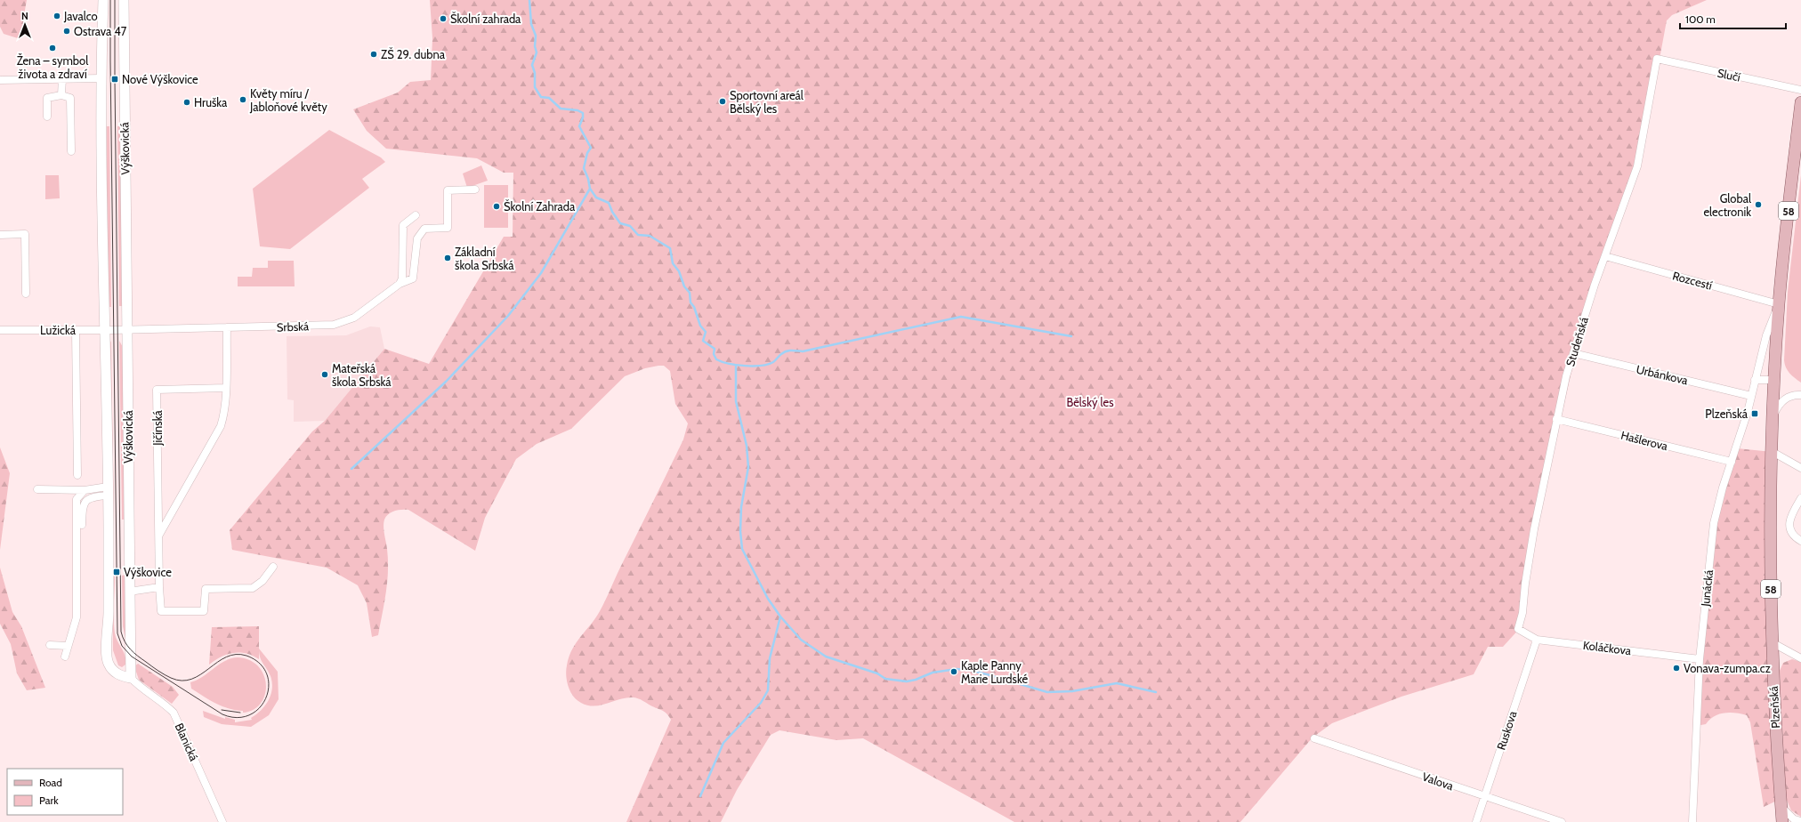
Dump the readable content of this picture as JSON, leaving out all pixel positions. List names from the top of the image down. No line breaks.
{"streets":{"main road":["58","Plzeňská"],"street":["Slučí","Výškovická","Rozcestí","Srbská","Lužická","Studeňská","Urbánkova","Jičínská","Hašlerova","Junácká","Koláčkova","Ruskova","Blanická","Valova"]},"crossings":[["Slučí","Studeňská"],["Výškovická","Srbská"],["Výškovická","Lužická"],["Výškovická","Blanická"],["Rozcestí","Studeňská"],["Rozcestí","Junácká"],["Rozcestí","Plzeňská"],["Srbská","Lužická"],["Srbská","Jičínská"],["Studeňská","Urbánkova"],["Studeňská","Hašlerova"],["Studeňská","Koláčkova"],["Urbánkova","Junácká"],["Hašlerova","Junácká"],["Junácká","Koláčkova"],["Junácká","Plzeňská"],["Koláčkova","Ruskova"],["Ruskova","Valova"]],"parks":["Bělský les"],"places":{"other":["Javalco","Školní zahrada","Ostrava 47","Žena – symbol života a zdraví","ZŠ 29. dubna","Květy míru / Jabloňové květy","Sportovní areál Bělský les","Hruška","Global electronik","Školní Zahrada","Základní škola Srbská","Mateřská škola Srbská","Vonava-zumpa.cz","Kaple Panny Marie Lurdské"],"transit":["Nové Výškovice","Plzeňská","Výškovice"]},"legend":["Road","Park"],"scale_bar":"100 m","north":"top"}
